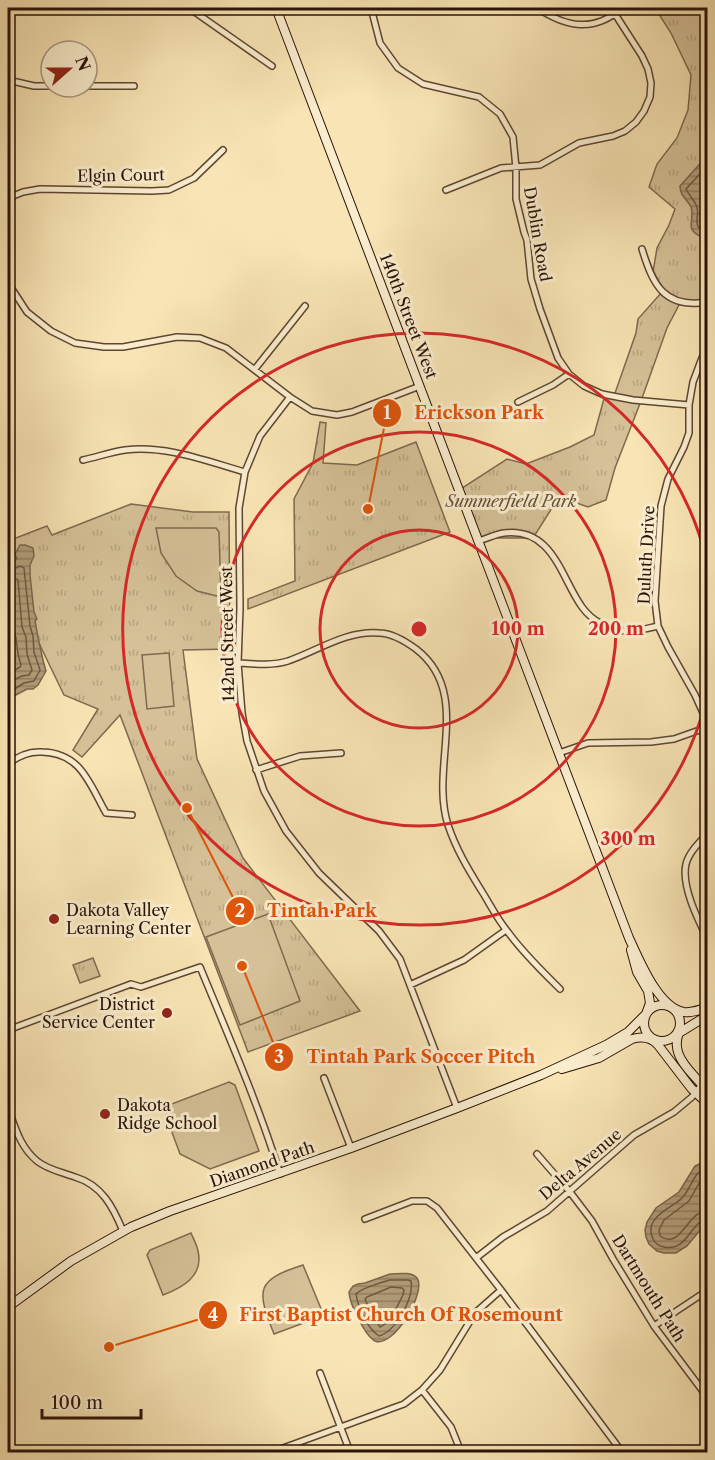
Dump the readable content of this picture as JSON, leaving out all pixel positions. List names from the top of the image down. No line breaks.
{"streets":{"street":["Elgin Court","Dublin Road","140th Street West","Duluth Drive","142nd Street West","Diamond Path","Delta Avenue","Dartmouth Path"]},"crossings":[["Dublin Road","Duluth Drive"],["140th Street West","Diamond Path"],["142nd Street West","Diamond Path"],["Delta Avenue","Dartmouth Path"]],"parks":["Summerfield Park"],"places":["Erickson Park","Tintah Park","Dakota Valley Learning Center","Tintah Park Soccer Pitch","District Service Center","Dakota Ridge School","First Baptist Church Of Rosemount"],"scale_bar":"100 m","north":"right","rings":["100 m","200 m","300 m"]}
